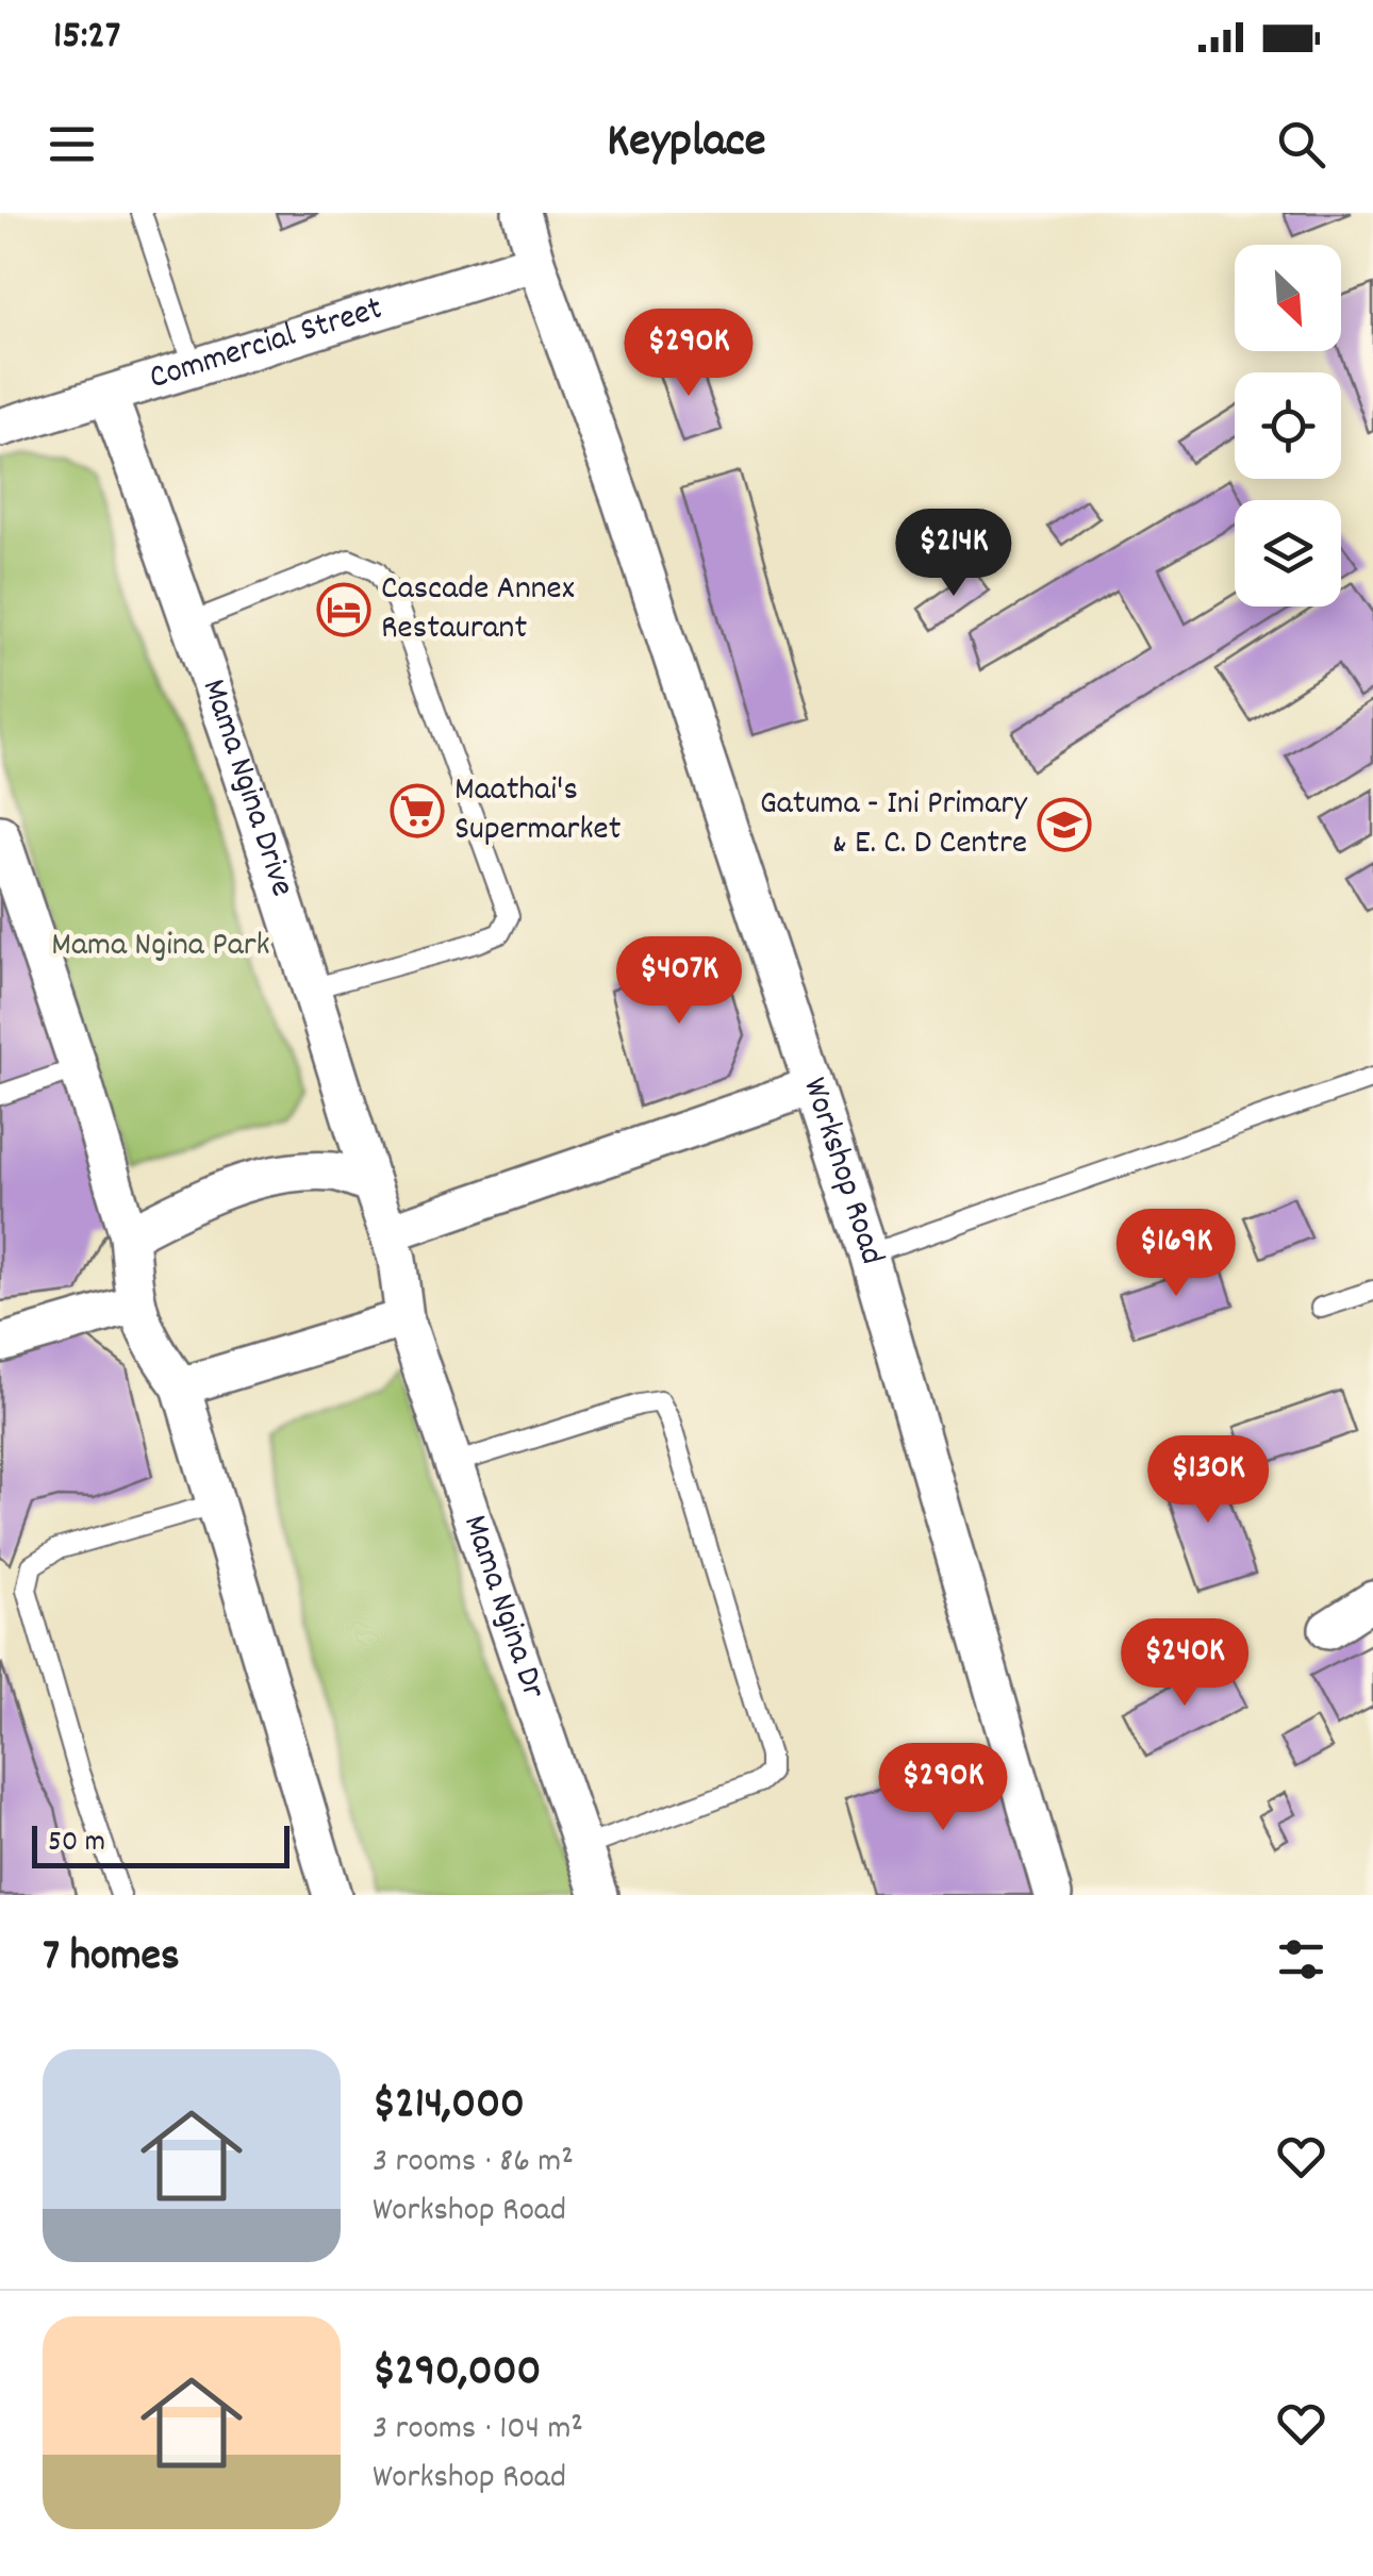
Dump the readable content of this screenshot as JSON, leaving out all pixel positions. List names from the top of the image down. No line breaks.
{"streets":{"street":["Commercial Street","Mama Ngina Drive","Workshop Road","Mama Ngina Dr"]},"crossings":[["Commercial Street","Mama Ngina Drive"],["Commercial Street","Workshop Road"],["Mama Ngina Drive","Mama Ngina Dr"]],"parks":["Mama Ngina Park"],"places":{"hotel":["Cascade Annex Restaurant"],"supermarket":["Maathai's Supermarket"],"school or university":["Gatuma - Ini Primary & E. C. D Centre"]},"scale_bar":"50 m","north":"bottom right","page":{"status":"15:27","header":"Keyplace","price":["$290K","$214K","$407K","$169K","$130K","$240K","$290K"],"scale":"50 m","heading":"7 homes","list":[{"name":"$214,000","note":"3 rooms · 86 m² · Workshop Road"},{"name":"$290,000","note":"3 rooms · 104 m² · Workshop Road"}]}}
